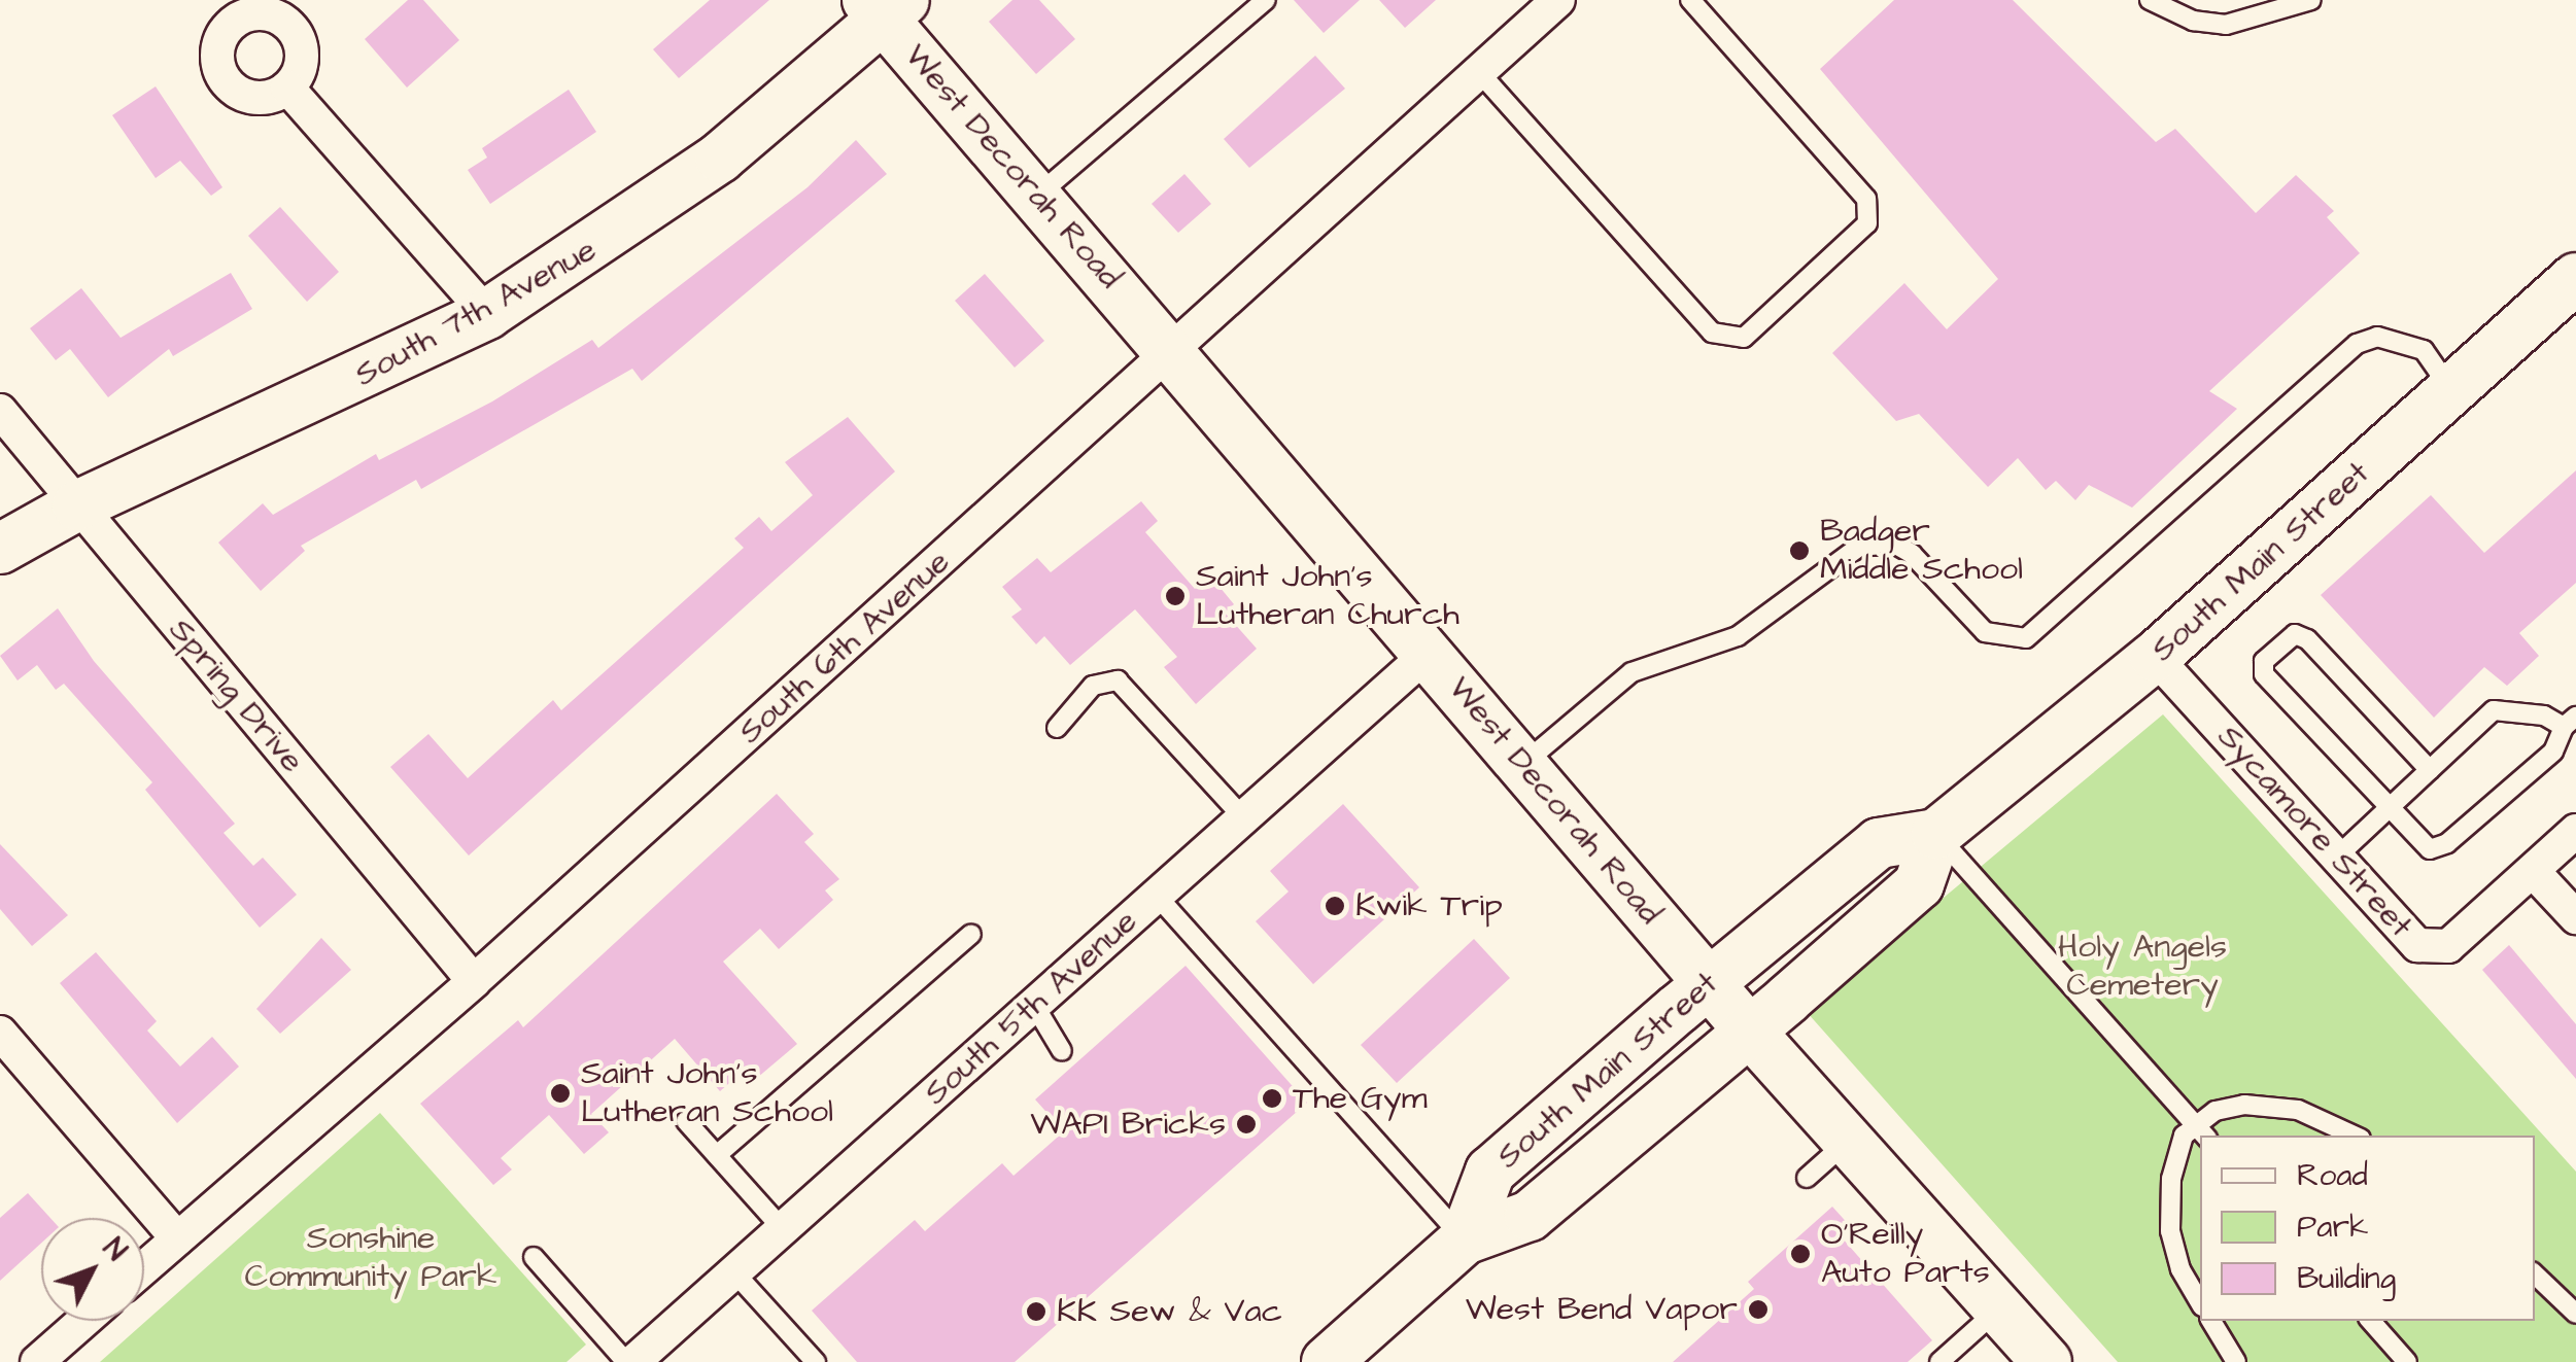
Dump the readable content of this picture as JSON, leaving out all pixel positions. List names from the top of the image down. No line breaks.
{"streets":{"street":["West Decorah Road","South 7th Avenue","South Main Street","South 6th Avenue","Spring Drive","Sycamore Street","South 5th Avenue"]},"crossings":[["West Decorah Road","South 7th Avenue"],["West Decorah Road","South Main Street"],["West Decorah Road","South 6th Avenue"],["West Decorah Road","South 5th Avenue"],["South 7th Avenue","Spring Drive"],["South Main Street","Sycamore Street"],["South 6th Avenue","Spring Drive"]],"parks":["Holy Angels Cemetery","Sonshine Community Park"],"places":["Badger Middle School","Saint John's Lutheran Church","Kwik Trip","Saint John's Lutheran School","The Gym","WAPI Bricks","O'Reilly Auto Parts","West Bend Vapor","KK Sew & Vac"],"legend":["Road","Park","Building"],"north":"top right"}
